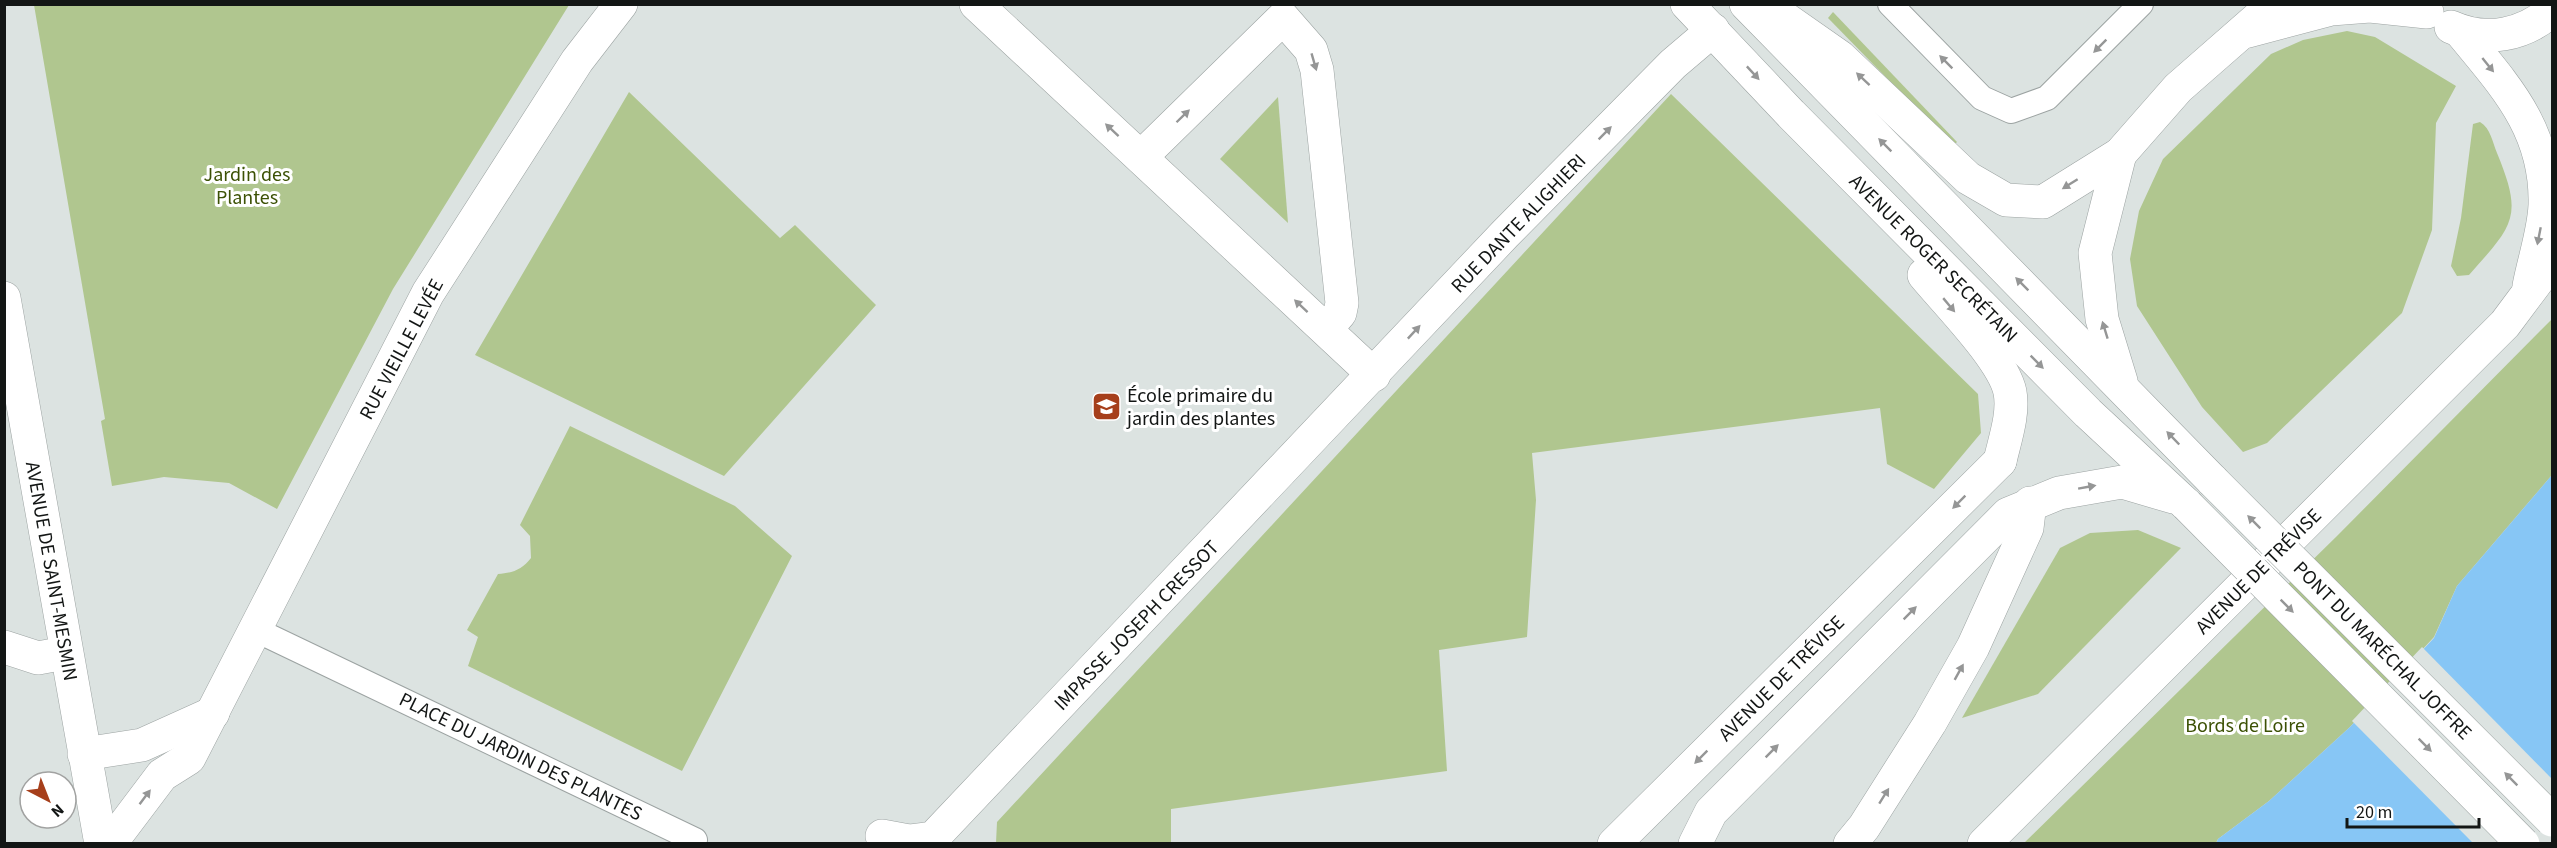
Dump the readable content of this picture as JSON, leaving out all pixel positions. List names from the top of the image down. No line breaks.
{"streets":{"street":["RUE DANTE ALIGHIERI","AVENUE ROGER SECRÉTAIN","RUE VIEILLE LEVÉE","AVENUE DE SAINT-MESMIN","AVENUE DE TRÉVISE","IMPASSE JOSEPH CRESSOT","PONT DU MARÉCHAL JOFFRE"],"lane":["PLACE DU JARDIN DES PLANTES"]},"crossings":[["RUE DANTE ALIGHIERI","AVENUE ROGER SECRÉTAIN"],["RUE DANTE ALIGHIERI","IMPASSE JOSEPH CRESSOT"],["AVENUE ROGER SECRÉTAIN","AVENUE DE TRÉVISE"],["AVENUE ROGER SECRÉTAIN","PONT DU MARÉCHAL JOFFRE"],["RUE VIEILLE LEVÉE","PLACE DU JARDIN DES PLANTES"]],"one_way":["RUE DANTE ALIGHIERI"],"parks":["Jardin des Plantes","Bords de Loire"],"places":{"school or university":["École primaire du jardin des plantes"]},"scale_bar":"20 m","north":"bottom right"}
